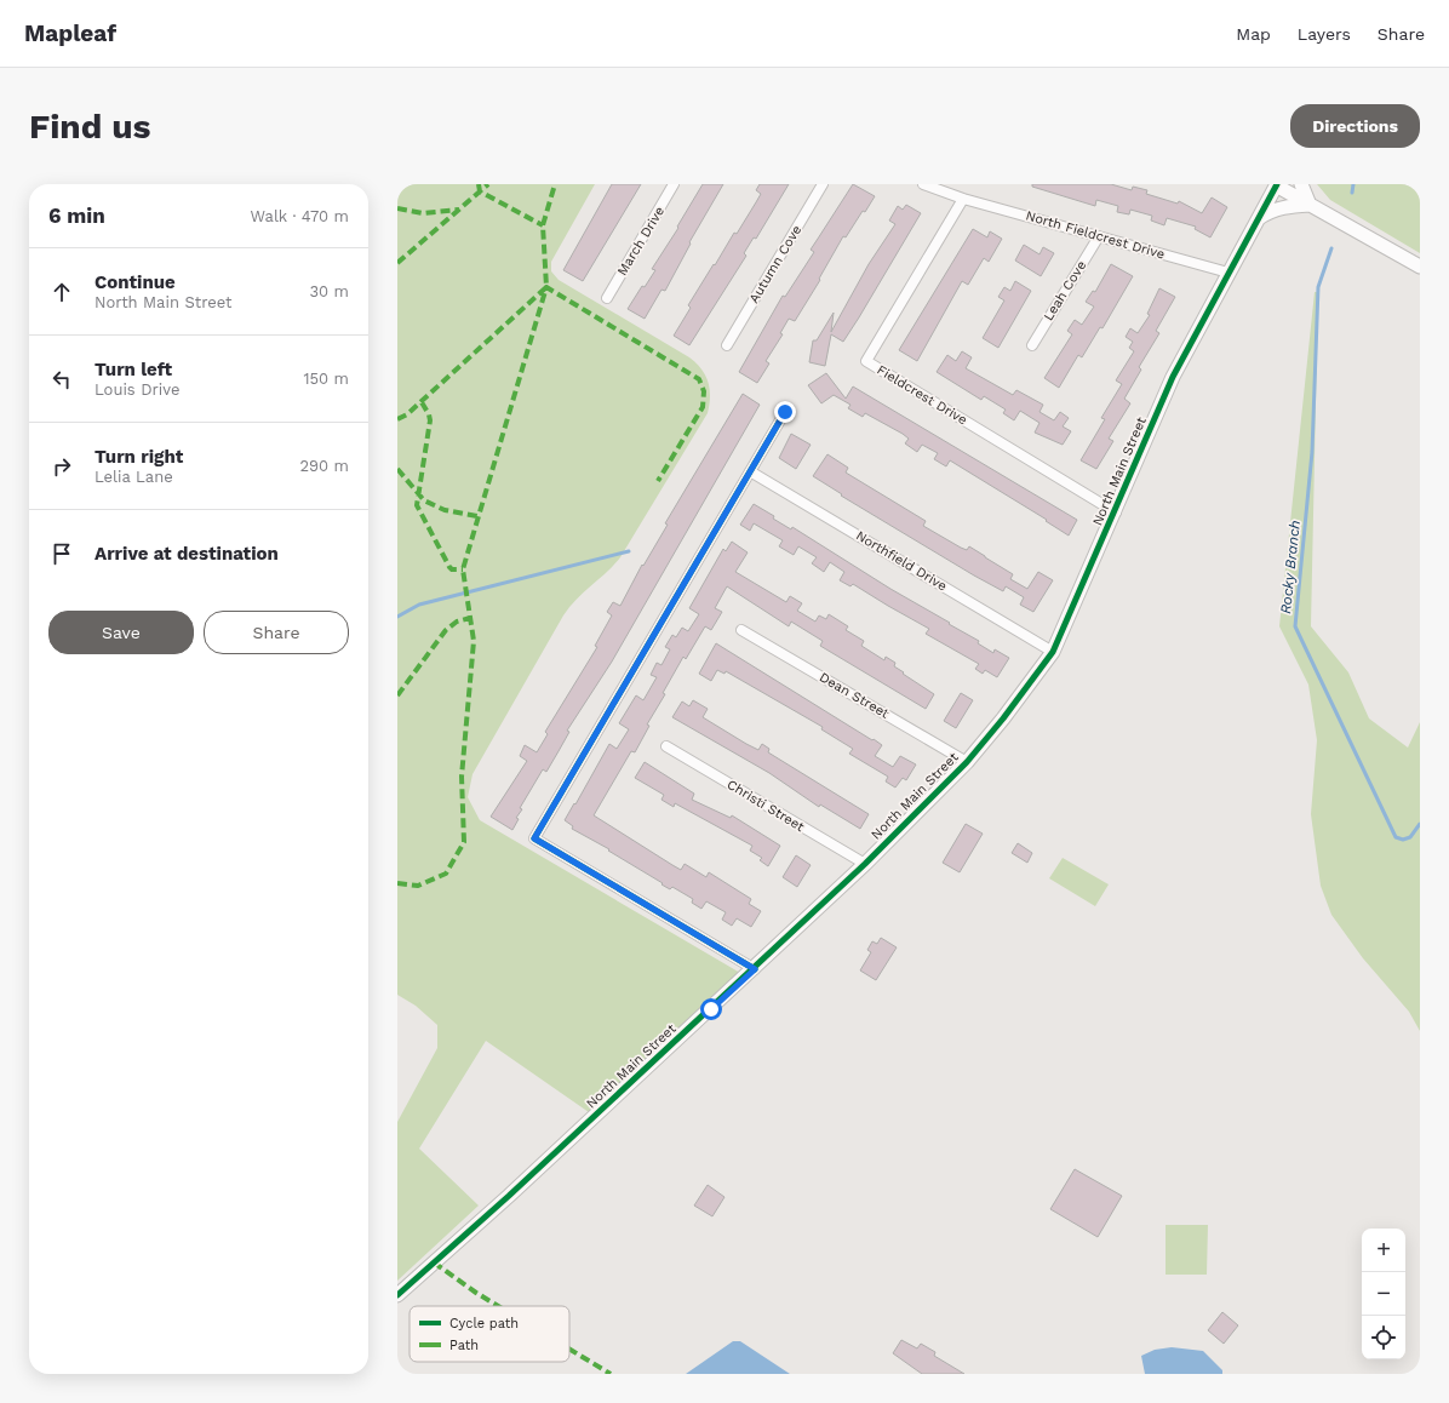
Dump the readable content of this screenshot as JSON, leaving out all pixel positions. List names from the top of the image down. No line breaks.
{"streets":{"street":["North Fieldcrest Drive","March Drive","Autumn Cove","Leah Cove","Fieldcrest Drive","North Main Street","Northfield Drive","Dean Street","Christi Street"]},"crossings":[["North Fieldcrest Drive","Leah Cove"],["North Fieldcrest Drive","Fieldcrest Drive"],["North Fieldcrest Drive","North Main Street"],["Fieldcrest Drive","North Main Street"],["North Main Street","Northfield Drive"],["North Main Street","Dean Street"],["North Main Street","Christi Street"]],"water":["Rocky Branch"],"legend":["Cycle path","Path"],"page":{"header":"Mapleaf","nav":["Map","Layers","Share"],"buttons":["Directions",["Save","Share"]],"title":"Find us","heading":["6 min","Walk · 470 m"],"list":[["Continue","North Main Street","30 m"],["Turn left","Louis Drive","150 m"],["Turn right","Lelia Lane","290 m"],"Arrive at destination"],"map_buttons":["+","−"]}}
